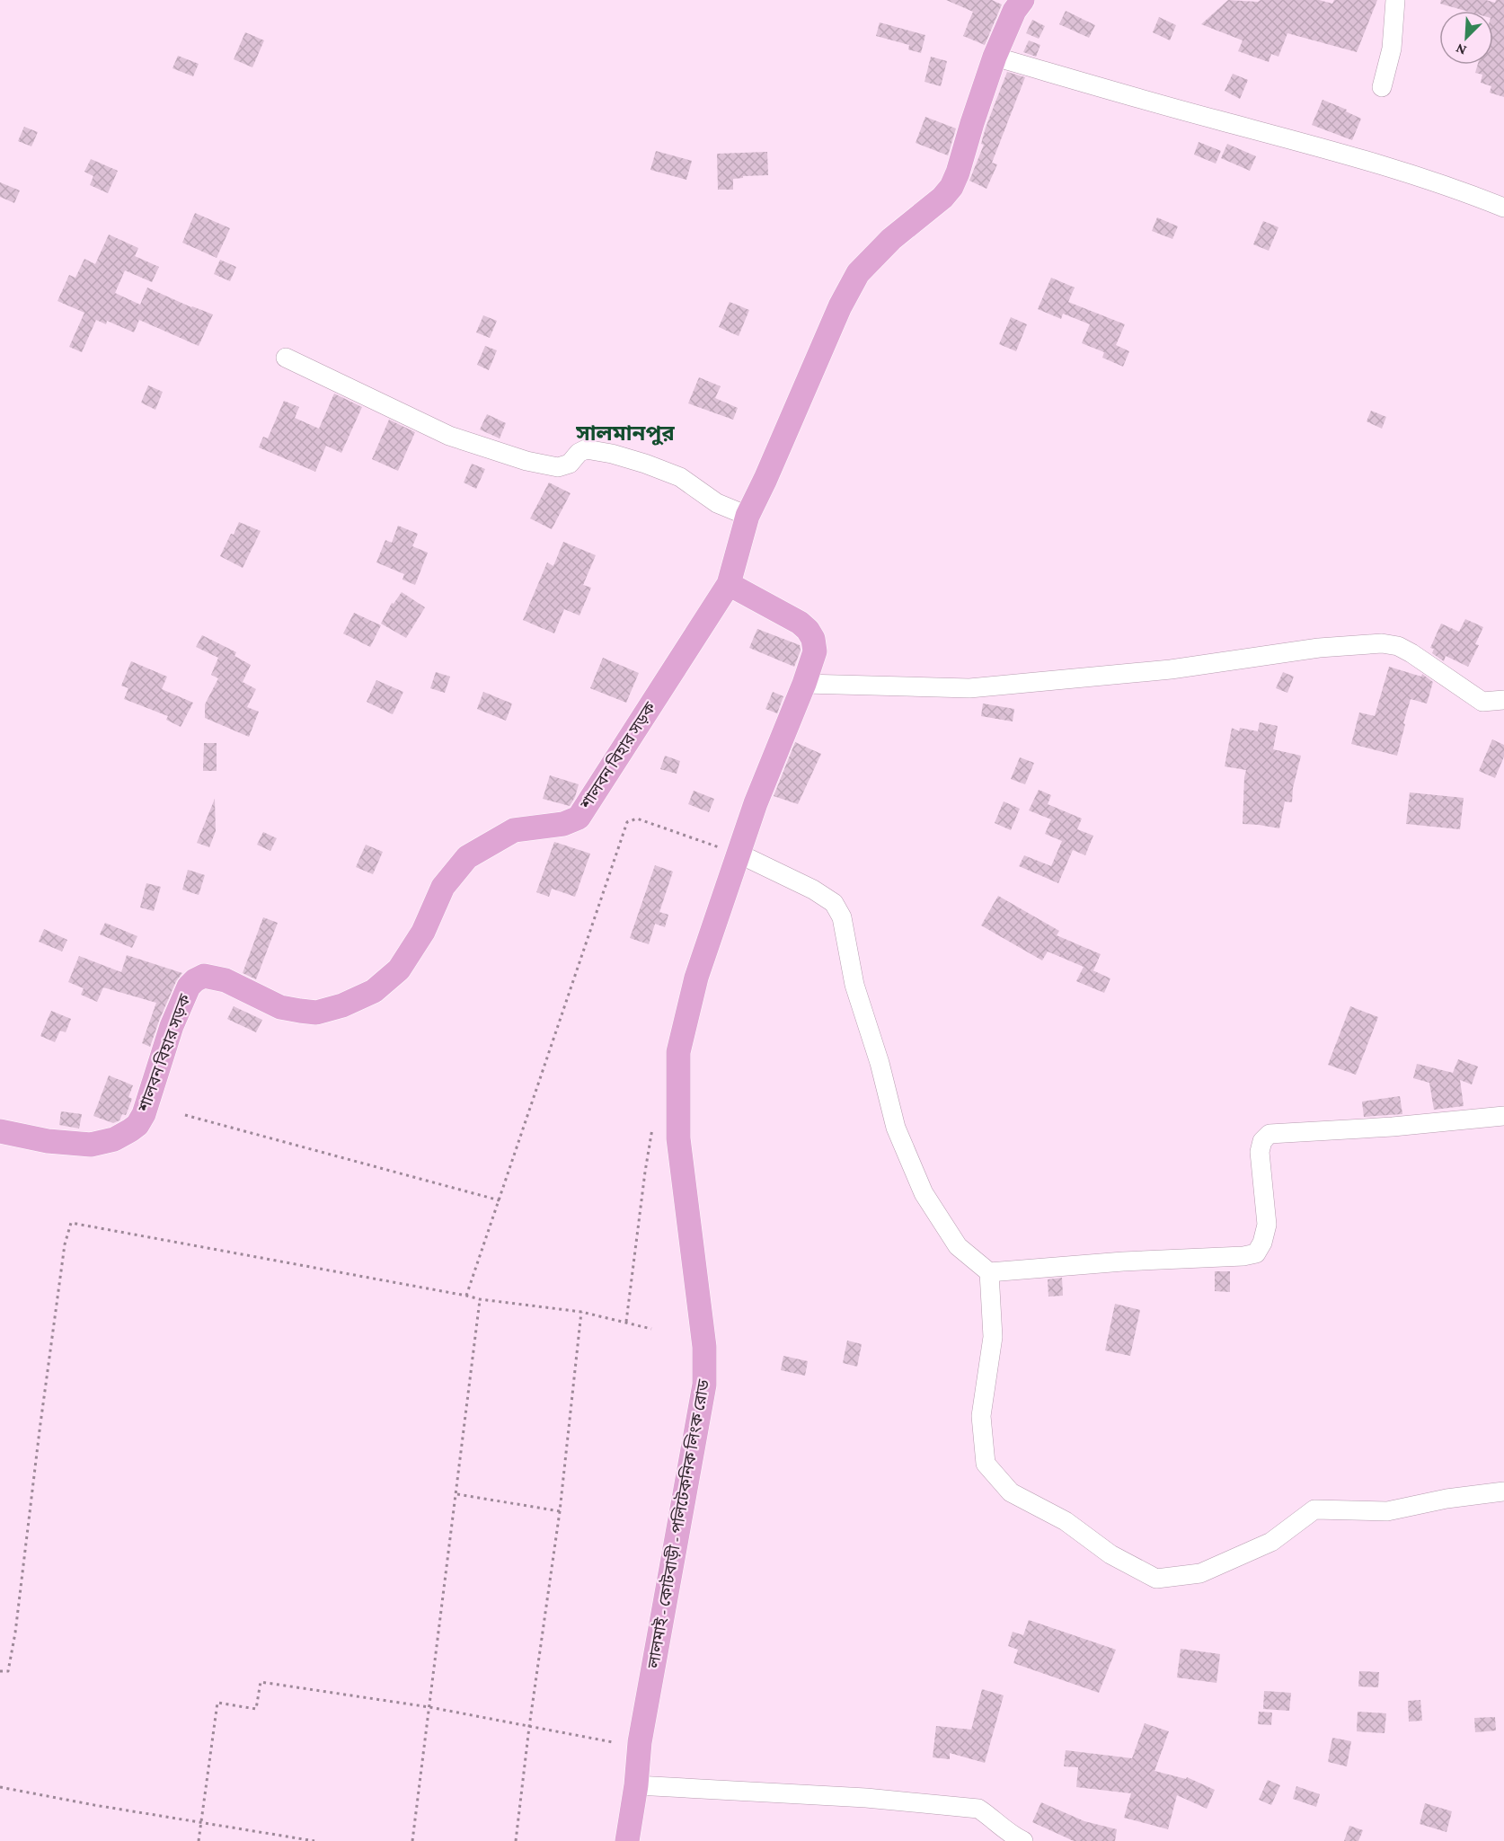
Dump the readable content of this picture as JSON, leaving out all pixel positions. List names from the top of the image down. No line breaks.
{"streets":{"main road":["শালবন বিহার সড়ক","লালমাই - কোটবাড়ী - পলিটেকনিক লিংক রোড"]},"crossings":[["শালবন বিহার সড়ক","লালমাই - কোটবাড়ী - পলিটেকনিক লিংক রোড"]],"districts":["সালমানপুর"],"north":"bottom left"}
